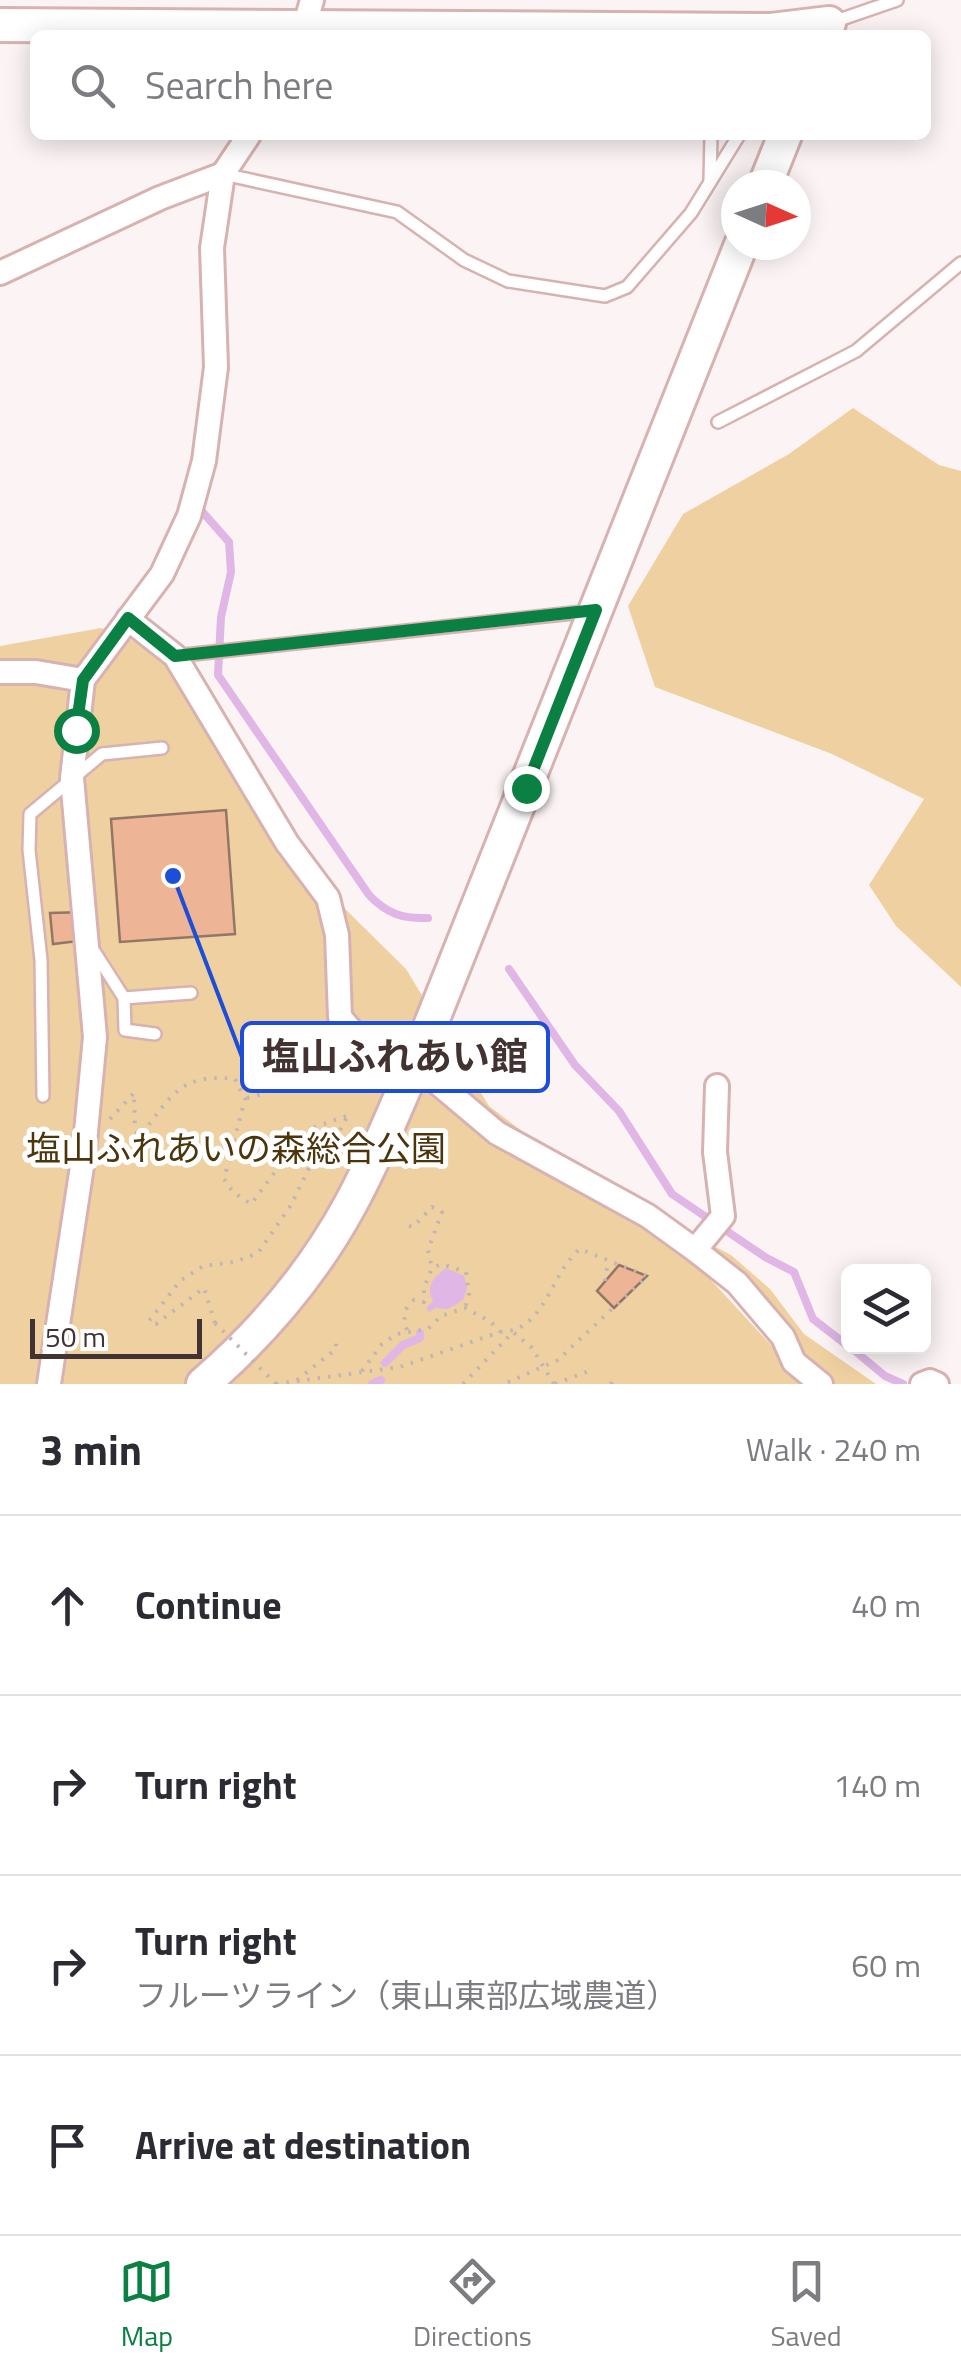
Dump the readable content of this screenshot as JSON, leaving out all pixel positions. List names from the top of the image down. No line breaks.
{"parks":["塩山ふれあいの森総合公園"],"places":["塩山ふれあい館"],"scale_bar":"50 m","north":"right","page":{"search":"Search here","scale":"50 m","heading":["3 min","Walk · 240 m"],"list":[["Continue","40 m"],["Turn right","140 m"],["Turn right","フルーツライン（東山東部広域農道）","60 m"],"Arrive at destination"],"nav":["Map","Directions","Saved"]}}
